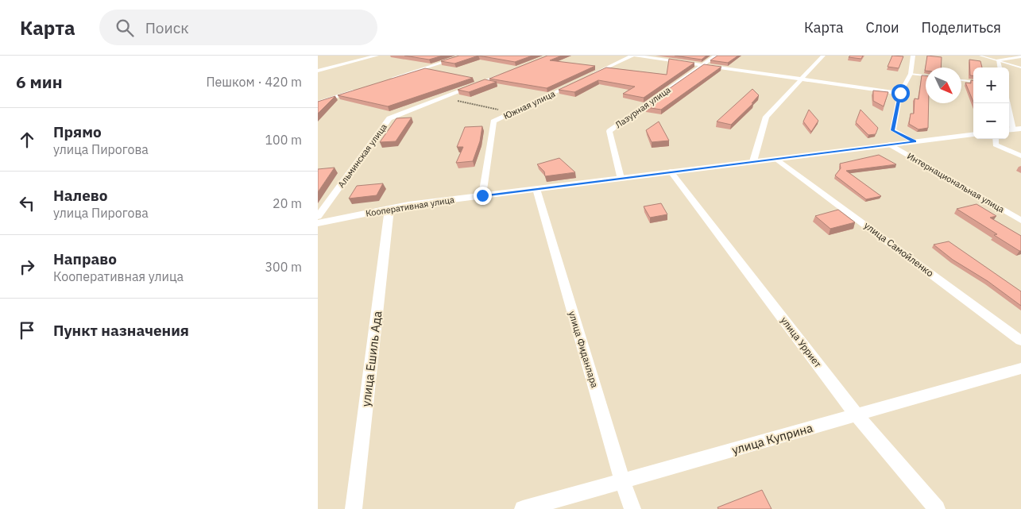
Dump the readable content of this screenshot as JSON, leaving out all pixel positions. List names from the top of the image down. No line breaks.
{"streets":{"street":["Южная улица","Лазурная улица","Альминская улица","Интернациональная улица","Кооперативная улица","улица Самойленко","улица Урриет","улица Фиданлара","улица Ешиль Ада","улица Куприна"]},"crossings":[["Южная улица","Кооперативная улица"],["Лазурная улица","Кооперативная улица"],["Интернациональная улица","Кооперативная улица"],["Кооперативная улица","улица Самойленко"],["Кооперативная улица","улица Урриет"],["Кооперативная улица","улица Фиданлара"],["Кооперативная улица","улица Ешиль Ада"],["улица Урриет","улица Куприна"],["улица Фиданлара","улица Куприна"]],"north":"bottom right","page":{"header":"Карта","search":"Поиск","nav":["Карта","Слои","Поделиться"],"heading":["6 мин","Пешком · 420 m"],"map_buttons":["+","−"],"list":[["Прямо","улица Пирогова","100 m"],["Налево","улица Пирогова","20 m"],["Направо","Кооперативная улица","300 m"],"Пункт назначения"]}}
